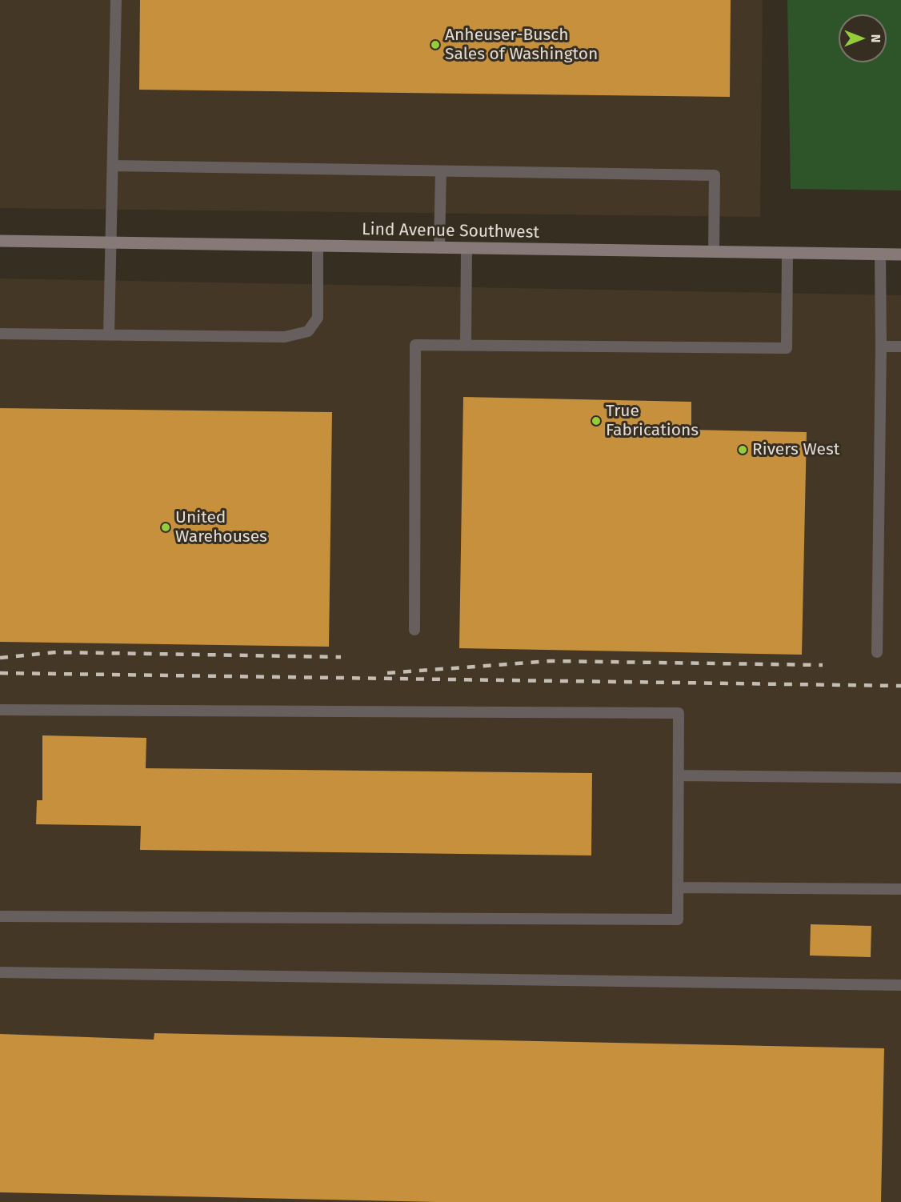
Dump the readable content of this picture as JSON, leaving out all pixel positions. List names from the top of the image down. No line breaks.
{"streets":{"main road":["Lind Avenue Southwest"]},"places":["Anheuser-Busch Sales of Washington","True Fabrications","Rivers West","United Warehouses"],"north":"right"}
